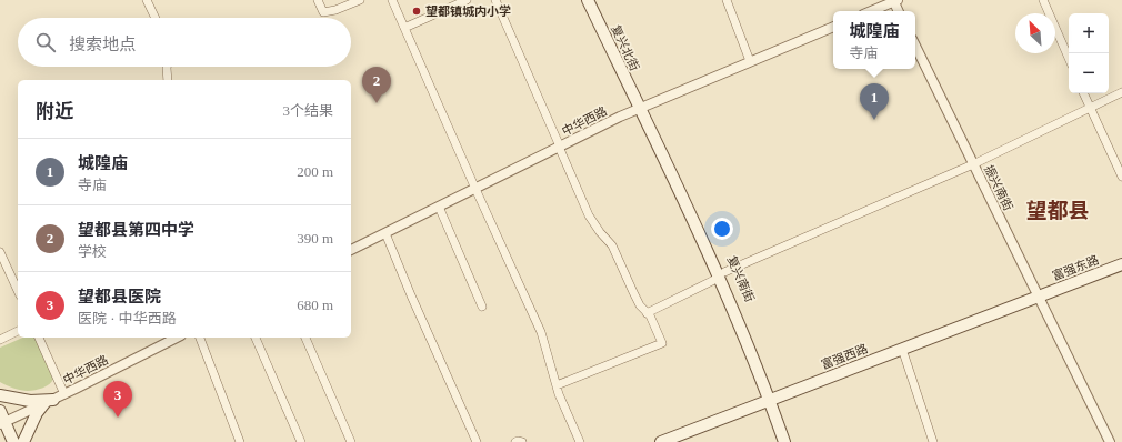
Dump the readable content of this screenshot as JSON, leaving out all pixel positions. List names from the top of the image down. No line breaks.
{"streets":{"main road":["复兴北街","富强东路","复兴南街","富强西路"],"street":["中华西路","振兴南街"]},"crossings":[["复兴北街","中华西路"],["复兴北街","复兴南街"],["中华西路","复兴南街"],["振兴南街","富强东路"],["振兴南街","富强西路"],["富强东路","富强西路"],["复兴南街","富强西路"]],"districts":["望都县"],"places":["望都镇城内小学"],"north":"top left","page":{"popup":["城隍庙","寺庙"],"map_buttons":["+","−"],"search":"搜索地点","pins":["2","1","3"],"heading":["附近","3个结果"],"list":[{"mark":"1","name":"城隍庙","note":"寺庙","value":"200 m"},{"mark":"2","name":"望都县第四中学","note":"学校","value":"390 m"},{"mark":"3","name":"望都县医院","note":"医院 · 中华西路","value":"680 m"}]}}
